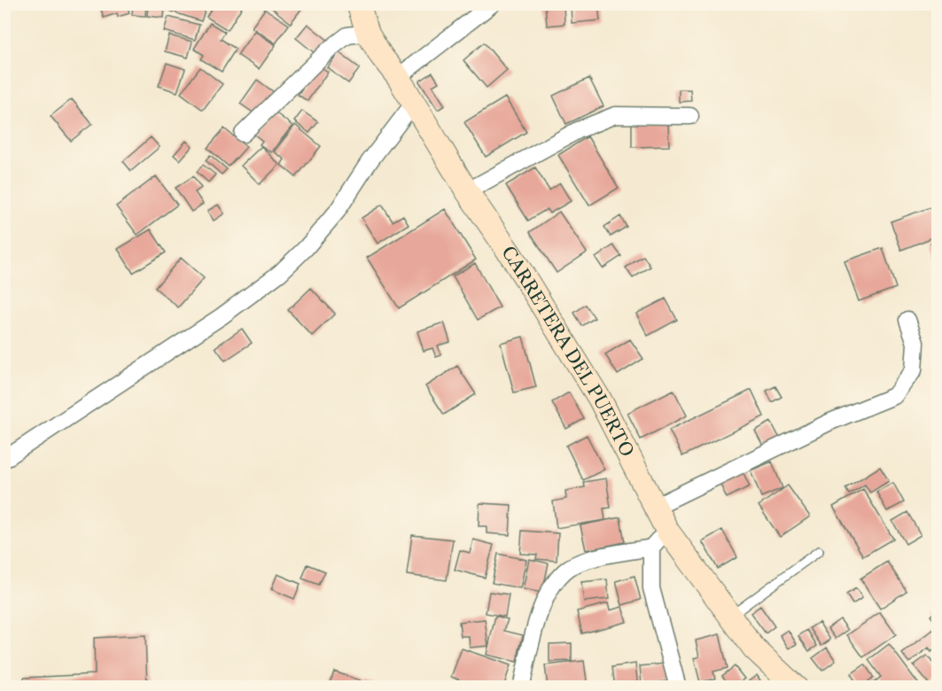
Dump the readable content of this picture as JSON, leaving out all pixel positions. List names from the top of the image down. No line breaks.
{"streets":{"main road":["CARRETERA DEL PUERTO"]}}
